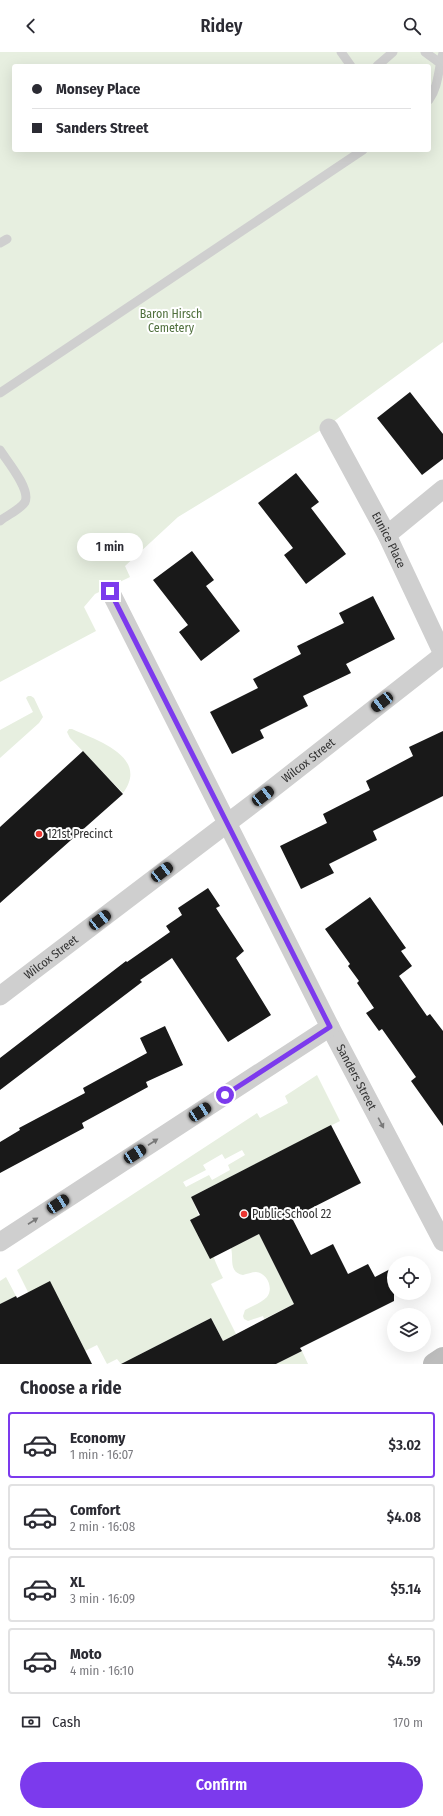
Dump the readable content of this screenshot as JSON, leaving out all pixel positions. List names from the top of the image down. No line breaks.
{"streets":{"street":["Eunice Place","Wilcox Street","Sanders Street"]},"crossings":[["Eunice Place","Wilcox Street"],["Wilcox Street","Sanders Street"]],"parks":["Baron Hirsch Cemetery"],"places":["121st Precinct","Public School 22"],"page":{"header":"Ridey","banner":["Monsey Place","Sanders Street"],"bubble":"1 min","heading":"Choose a ride","list":[{"name":"Economy","note":"1 min · 16:07","value":"$3.02"},{"name":"Comfort","note":"2 min · 16:08","value":"$4.08"},{"name":"XL","note":"3 min · 16:09","value":"$5.14"},{"name":"Moto","note":"4 min · 16:10","value":"$4.59"}],"pay":["Cash","170 m"],"buttons":"Confirm"}}
